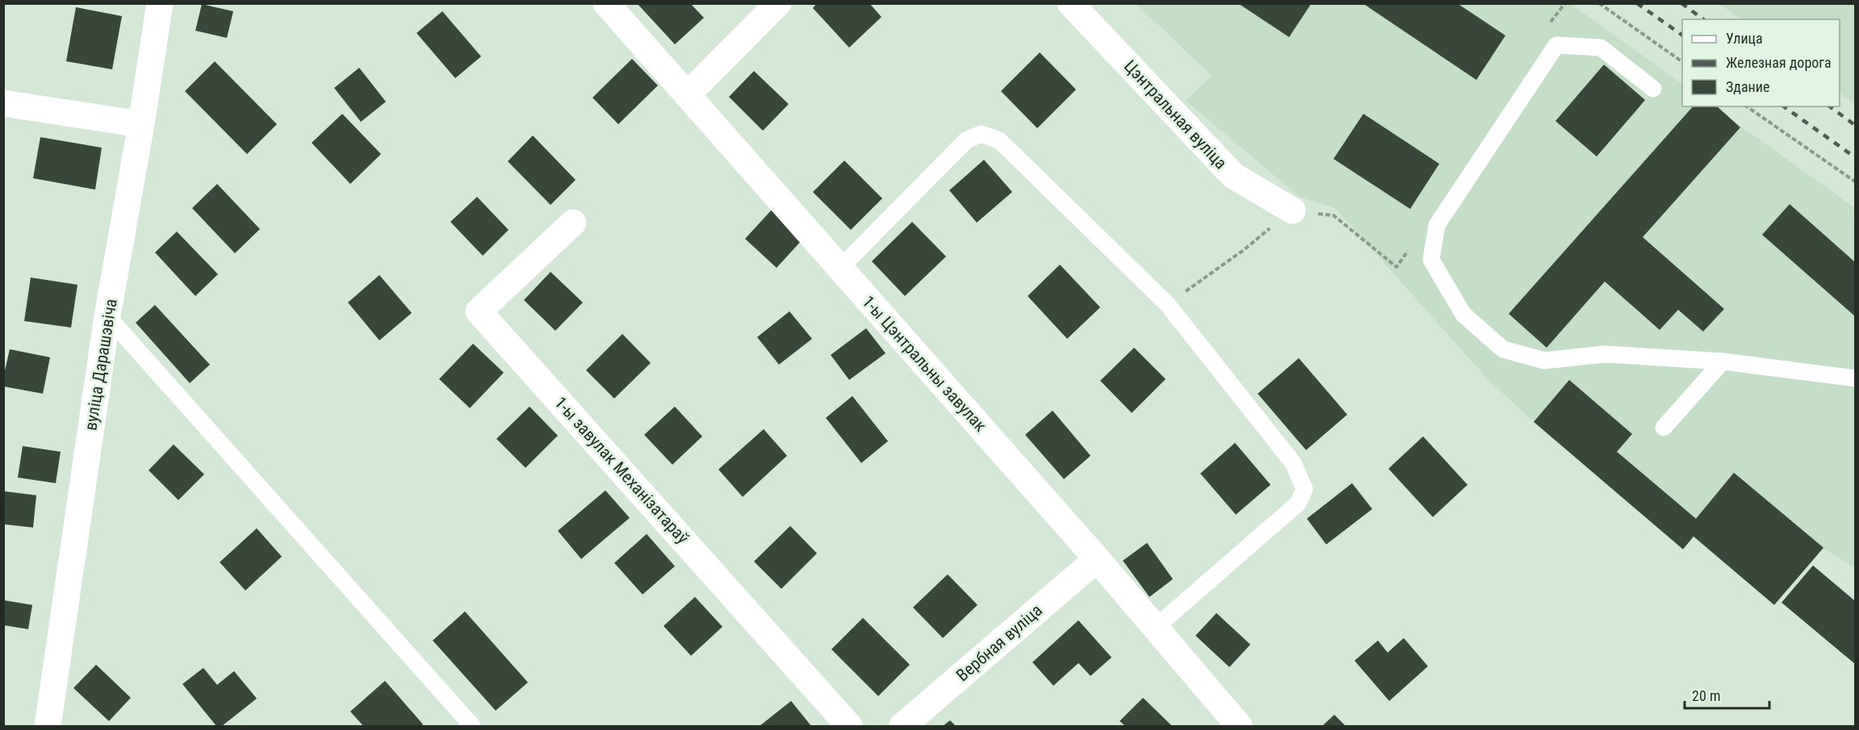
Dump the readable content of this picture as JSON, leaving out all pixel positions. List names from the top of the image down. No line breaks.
{"streets":{"street":["Цэнтральная вуліца","1-ы Цэнтральны завулак","вуліца Дарашэвіча","1-ы завулак Механізатараў","Вербная вуліца"]},"crossings":[["1-ы Цэнтральны завулак","Вербная вуліца"]],"legend":["Улица","Железная дорога","Здание"],"scale_bar":"20 m"}
